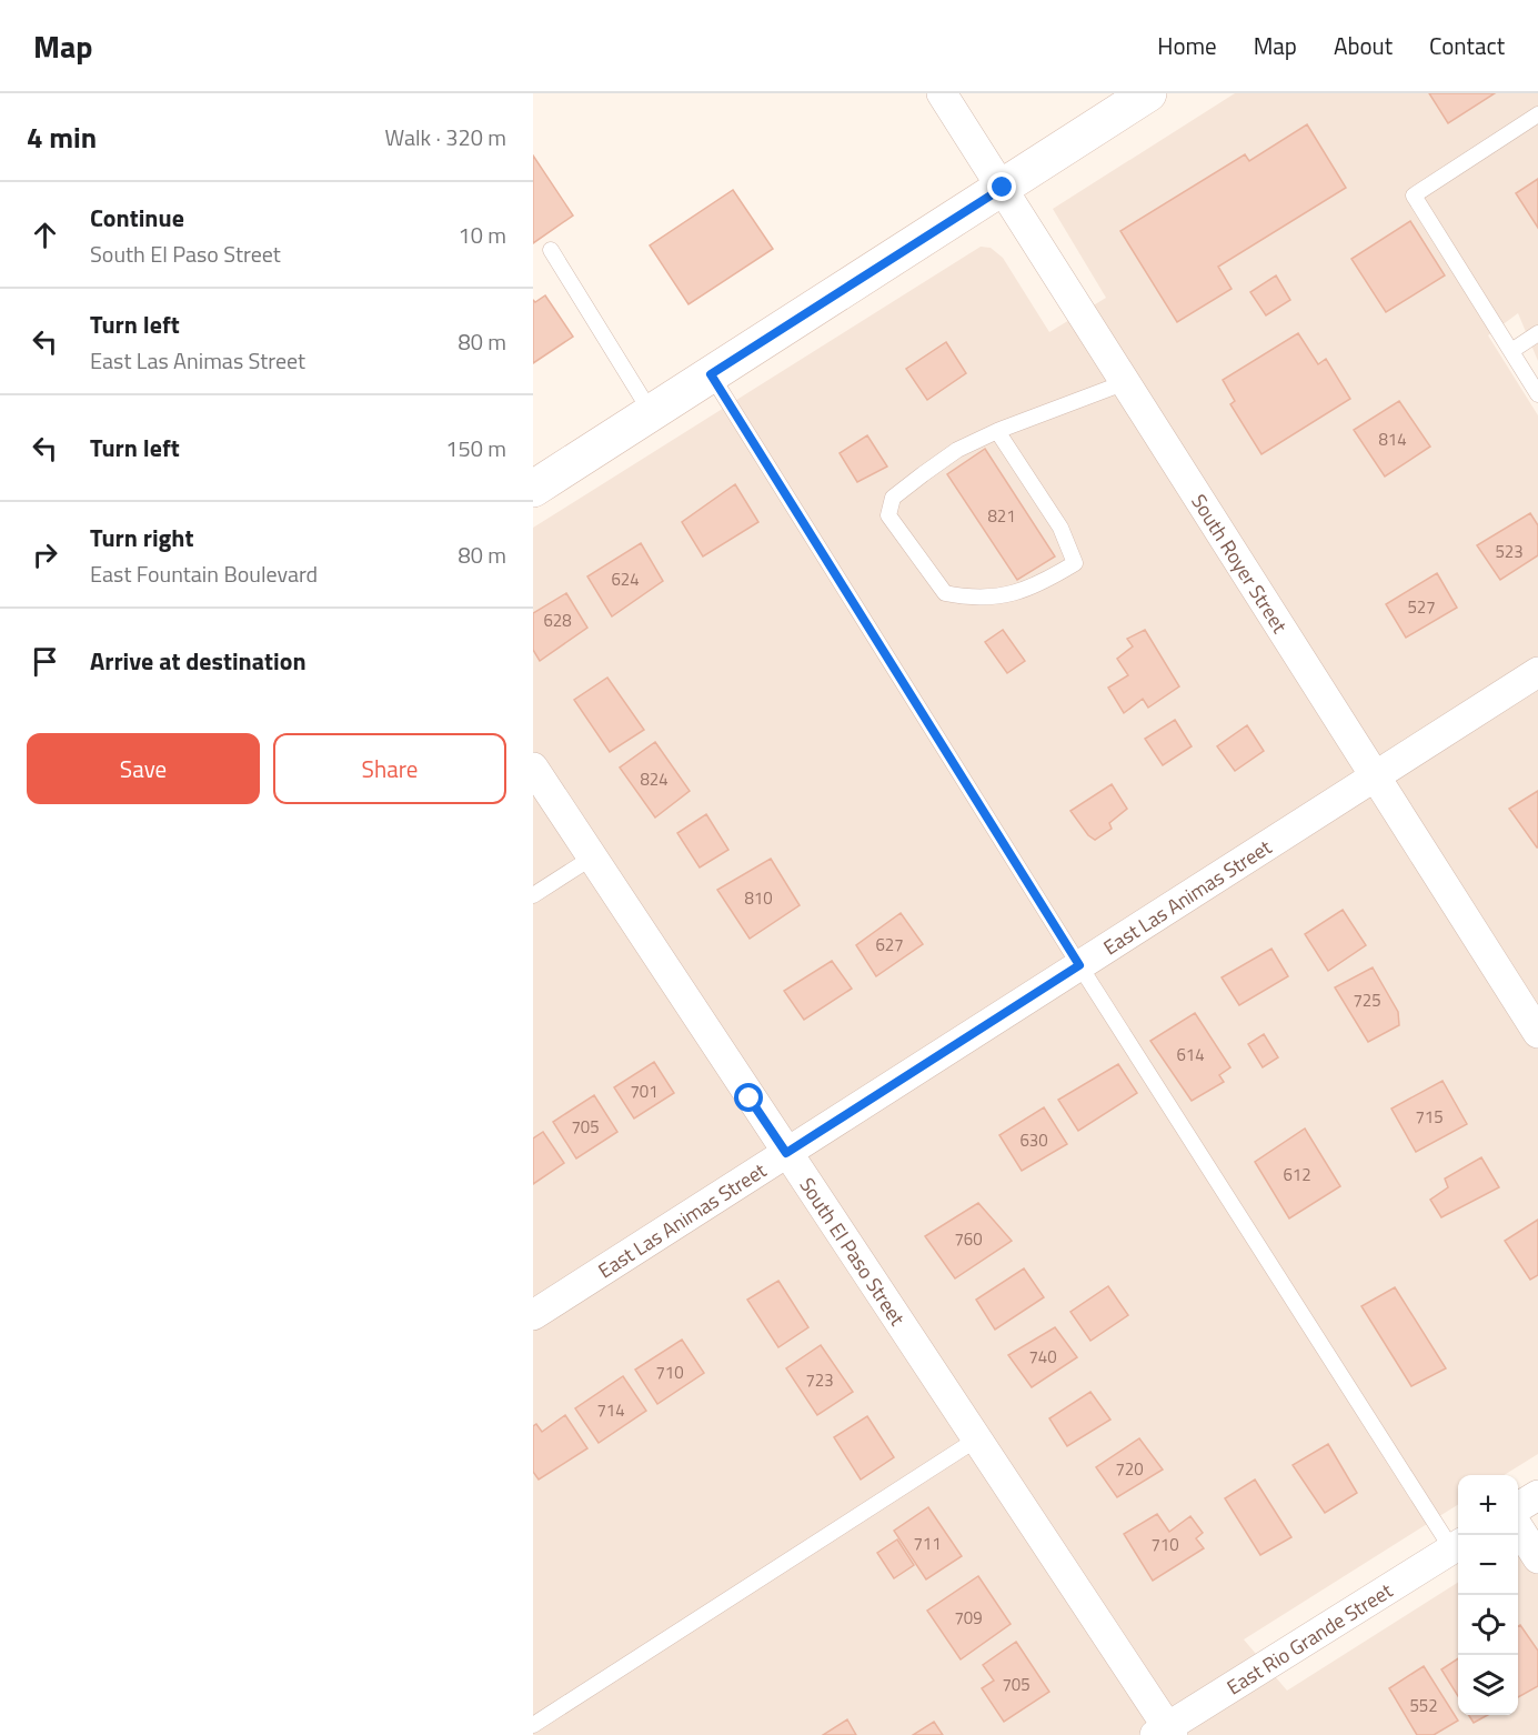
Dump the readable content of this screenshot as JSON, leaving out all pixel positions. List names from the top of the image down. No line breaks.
{"streets":{"street":["South Royer Street","East Las Animas Street","South El Paso Street","East Rio Grande Street"]},"crossings":[["South Royer Street","East Las Animas Street"],["East Las Animas Street","South El Paso Street"],["South El Paso Street","East Rio Grande Street"]],"house_numbers":["814","821","523","624","527","628","824","810","627","725","614","701","715","705","630","612","760","740","710","723","714","720","711","710","709","705","552"],"page":{"header":"Map","nav":["Home","Map","About","Contact"],"heading":["4 min","Walk · 320 m"],"list":[["Continue","South El Paso Street","10 m"],["Turn left","East Las Animas Street","80 m"],["Turn left","150 m"],["Turn right","East Fountain Boulevard","80 m"],"Arrive at destination"],"buttons":["Save","Share"],"map_buttons":["+","−"]}}
